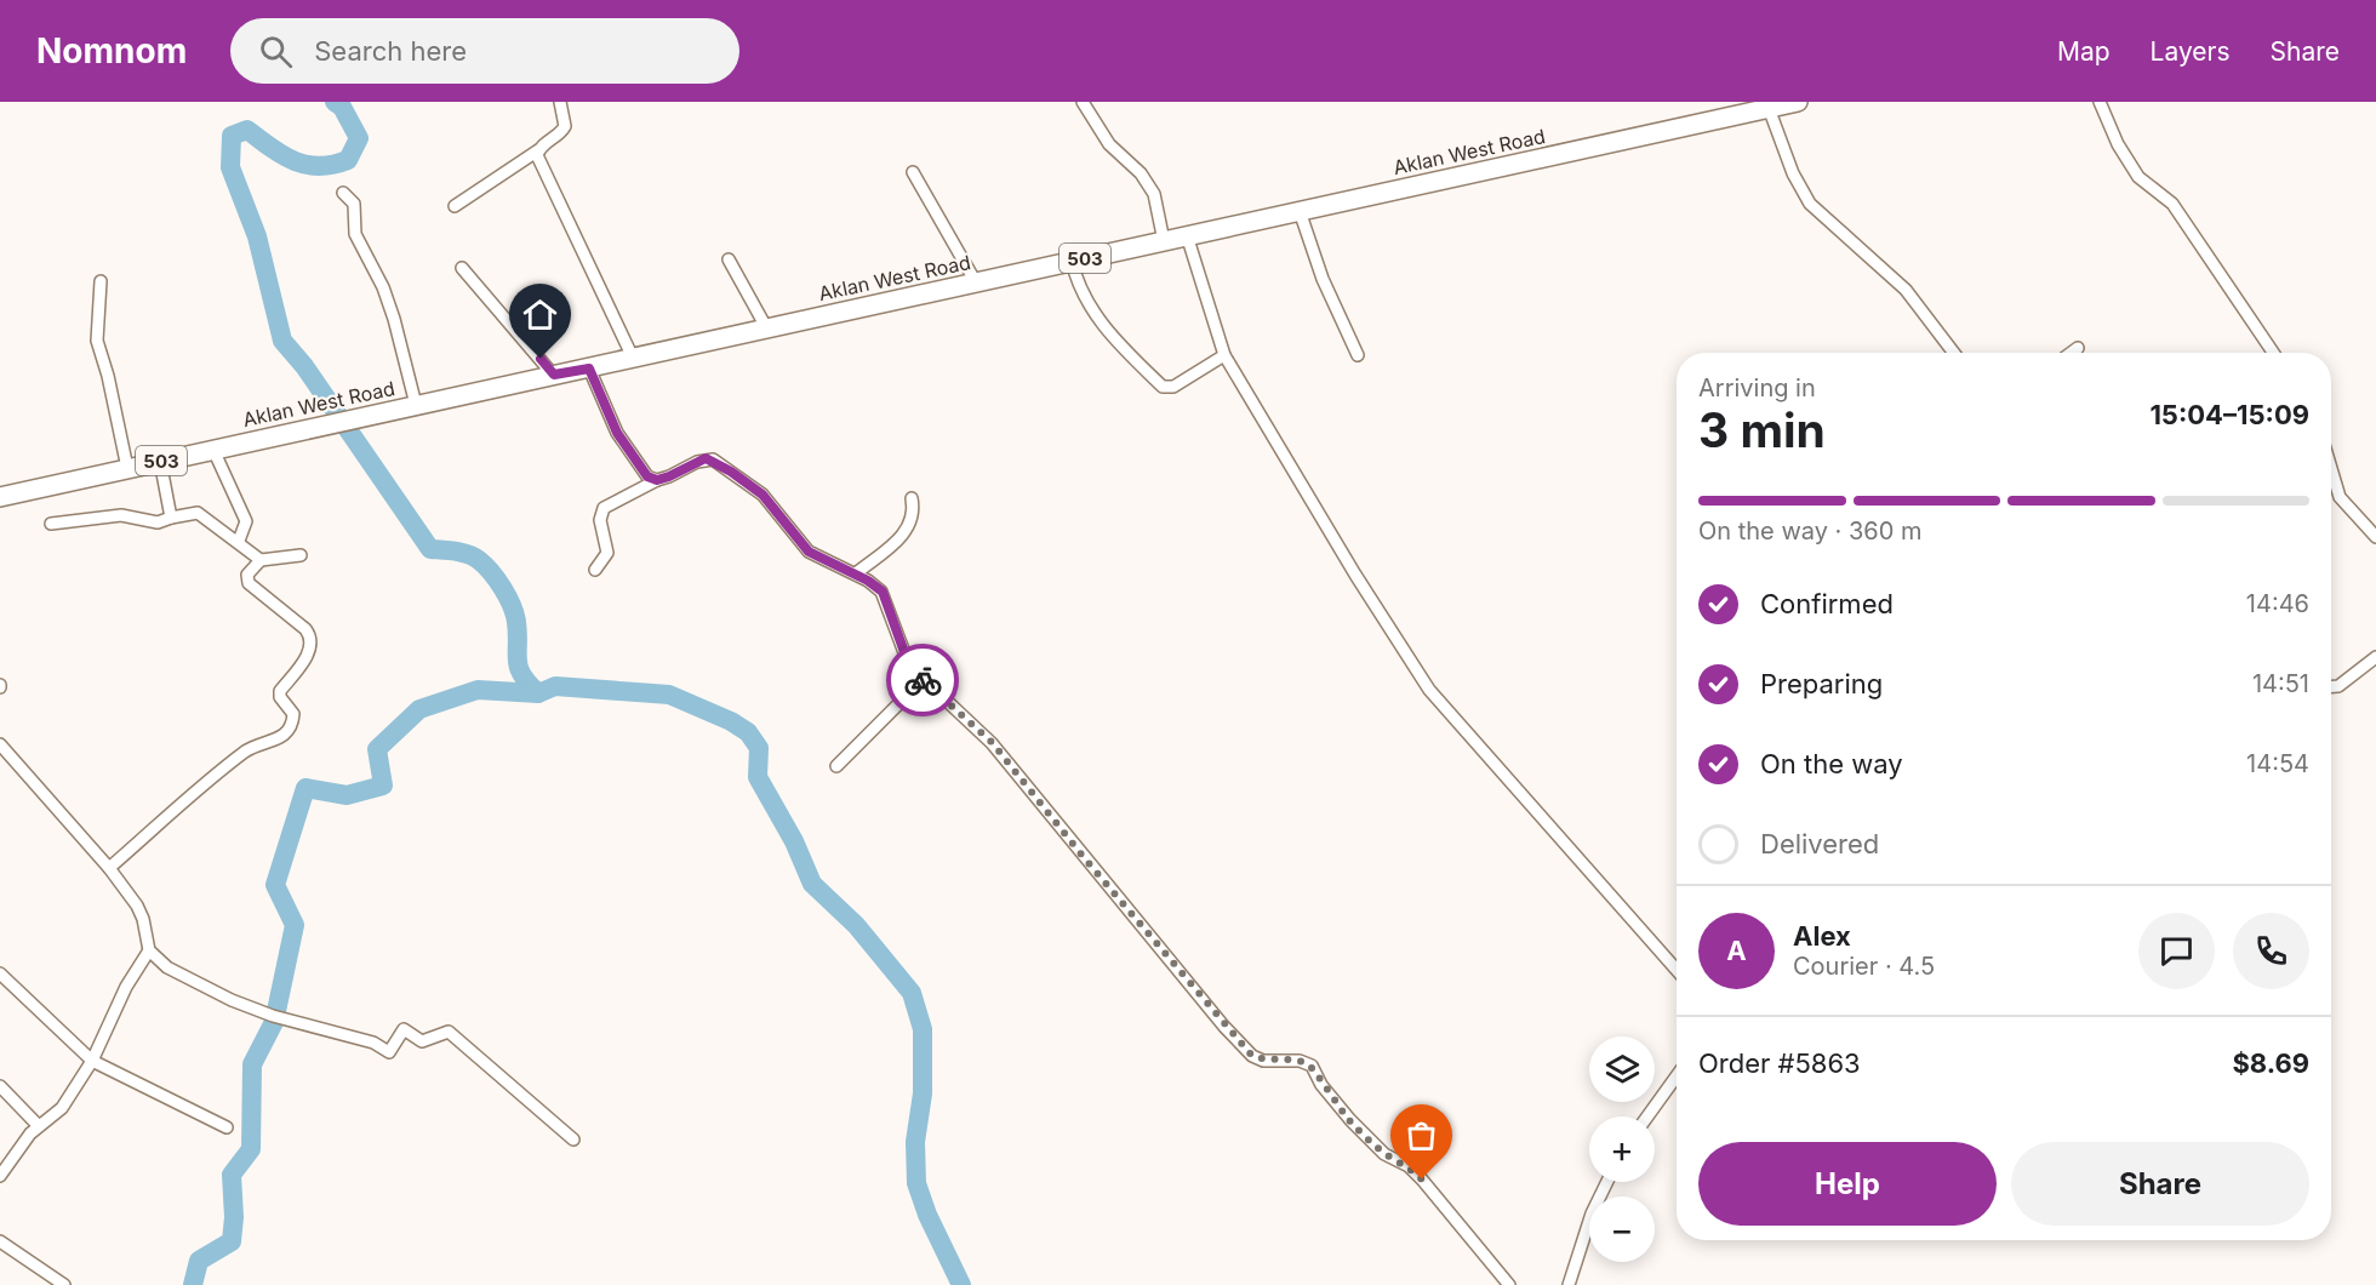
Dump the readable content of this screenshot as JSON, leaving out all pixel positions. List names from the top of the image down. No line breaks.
{"streets":{"main road":["Aklan West Road","503"]},"page":{"header":"Nomnom","search":"Search here","nav":["Map","Layers","Share"],"heading":["3 min","Arriving in","15:04–15:09"],"panel":["Alex","Courier · 4.5","Order #5863","$8.69"],"bar":"On the way · 360 m","list":[["Confirmed","14:46"],["Preparing","14:51"],["On the way","14:54"],"Delivered"],"round":"A","map_buttons":["+","−"],"buttons":["Help","Share"]}}
